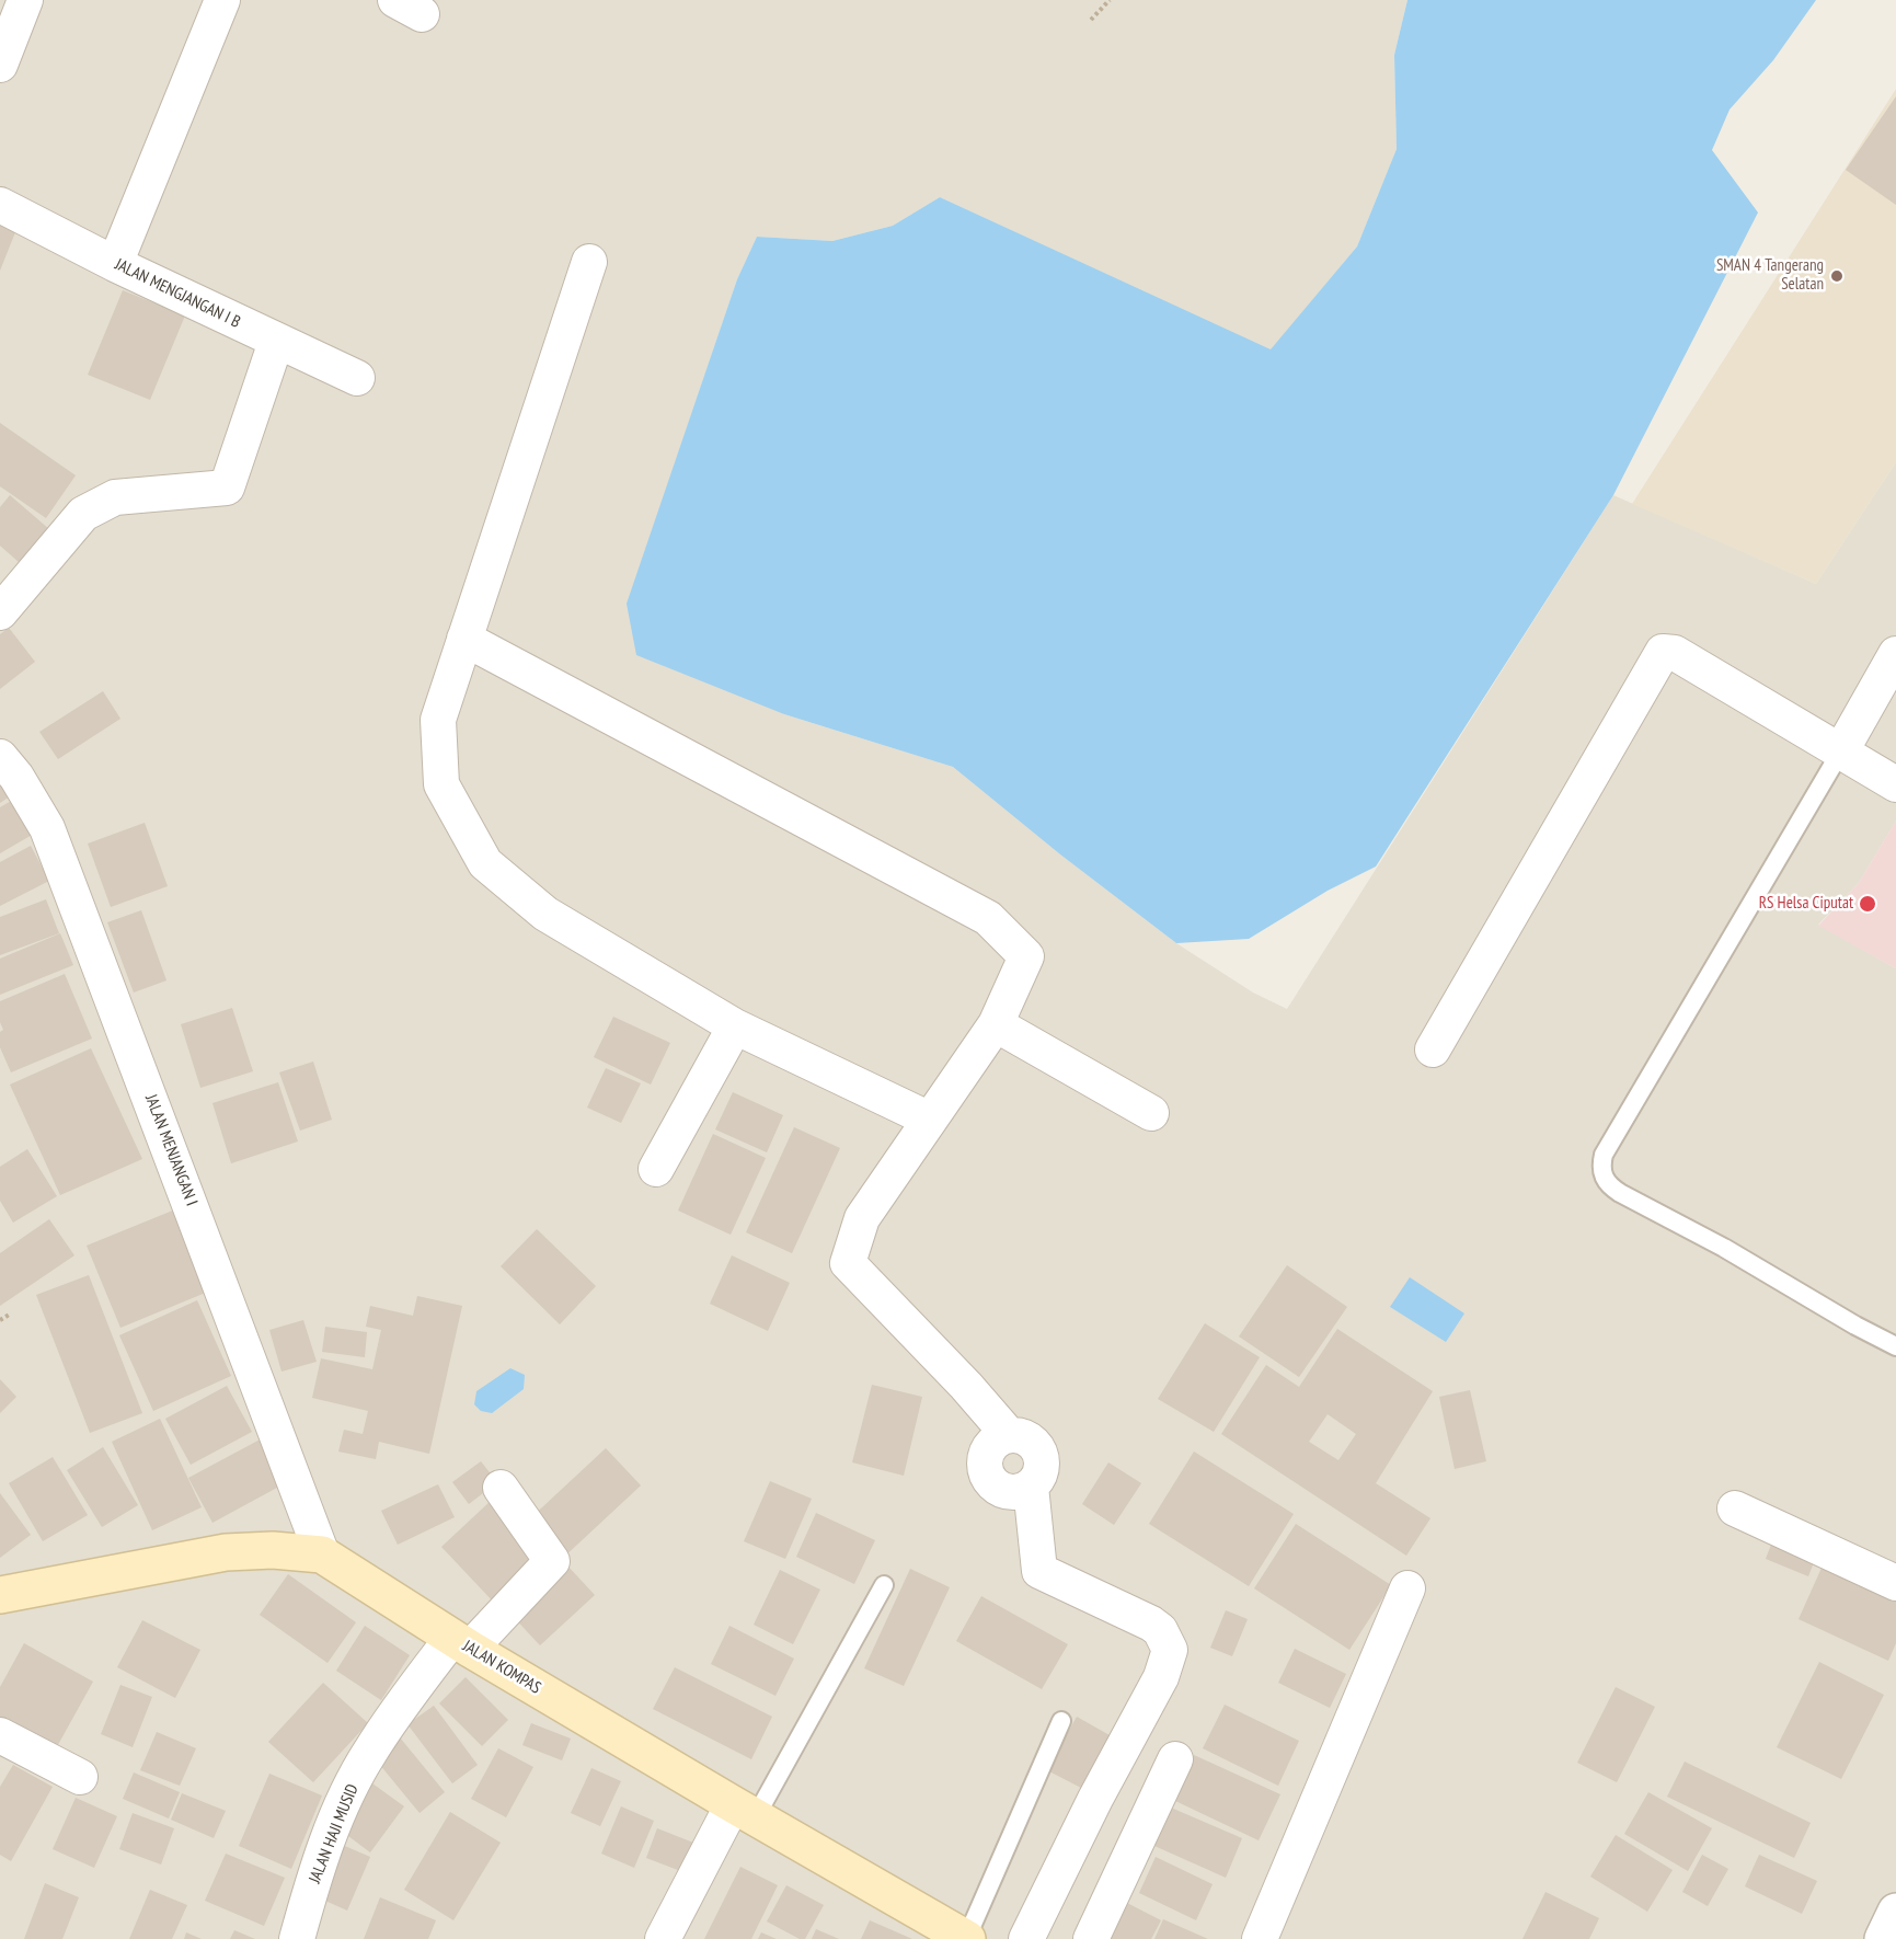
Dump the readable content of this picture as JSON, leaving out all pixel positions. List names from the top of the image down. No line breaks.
{"streets":{"main road":["JALAN KOMPAS"],"street":["JALAN MENGJANGAN I B","JALAN MENJANGAN I","JALAN HAJI MUSID"]},"crossings":[["JALAN MENJANGAN I","JALAN KOMPAS"],["JALAN KOMPAS","JALAN HAJI MUSID"]],"places":["SMAN 4 Tangerang Selatan","RS Helsa Ciputat"]}
